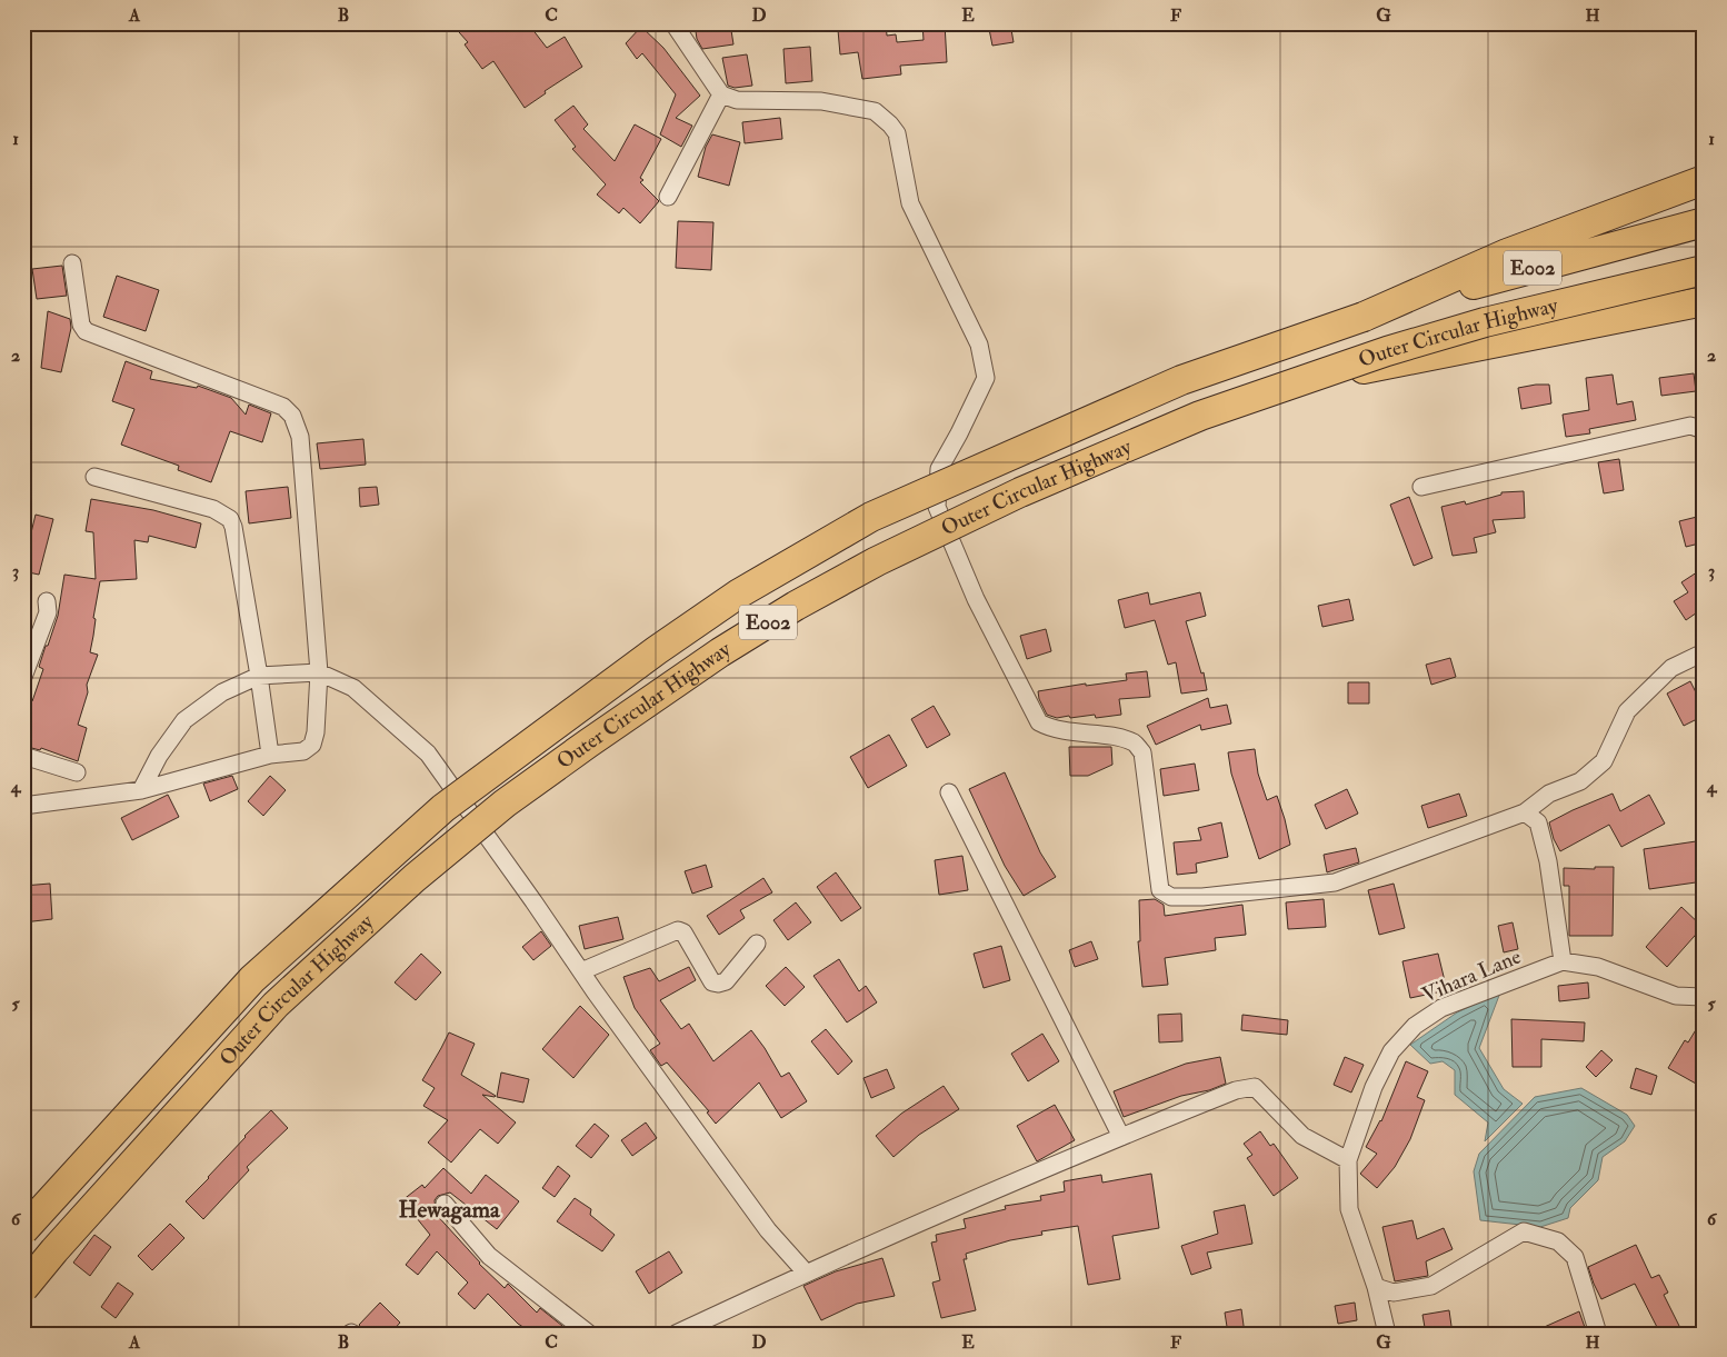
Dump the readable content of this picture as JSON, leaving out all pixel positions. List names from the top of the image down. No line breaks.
{"streets":{"highway":["E002","Outer Circular Highway"],"street":["Vihara Lane"]},"districts":["Hewagama"],"grid":{"columns":["A","B","C","D","E","F","G","H"],"rows":["1","2","3","4","5","6"]}}
